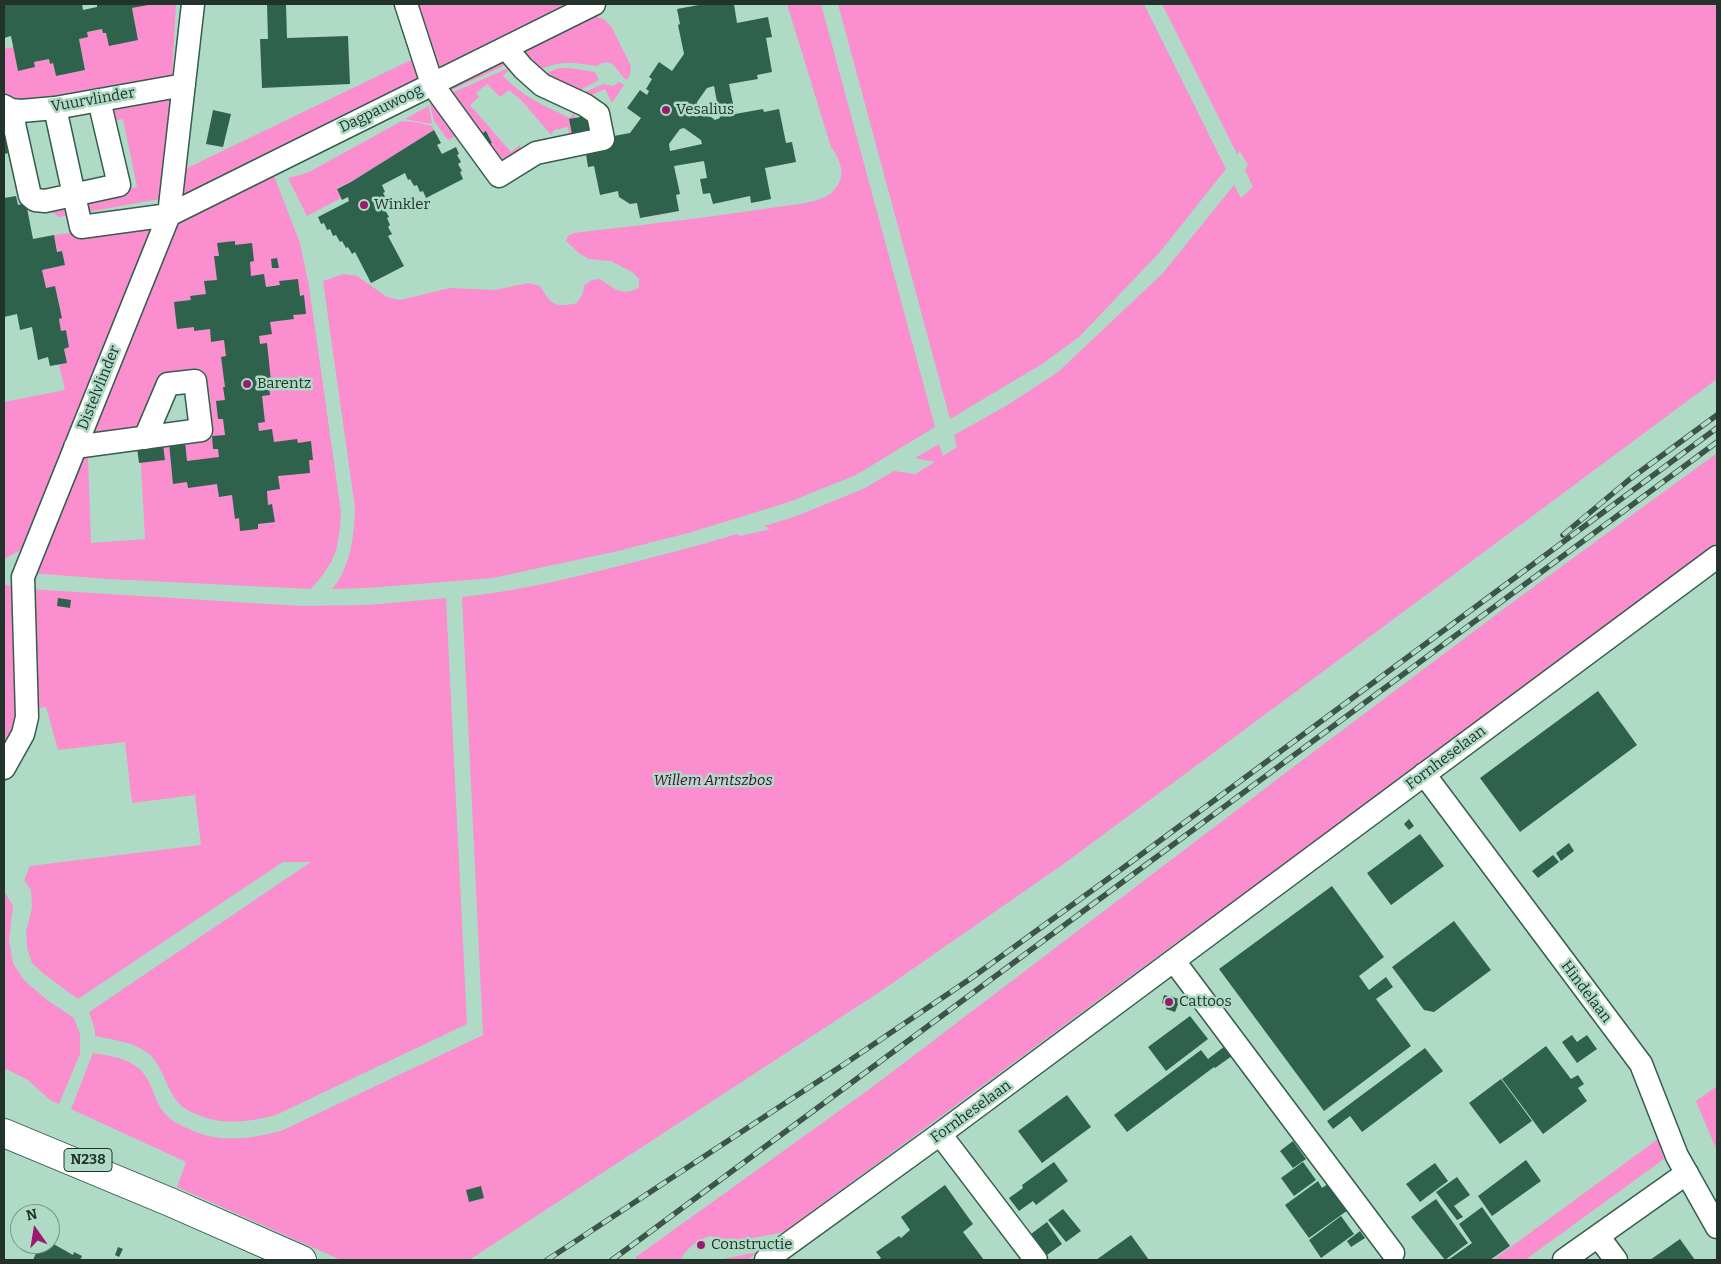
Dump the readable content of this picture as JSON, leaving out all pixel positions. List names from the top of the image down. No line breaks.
{"streets":{"main road":["N238"],"street":["Vuurvlinder","Dagpauwoog","Distelvlinder","Fornheselaan","Hindelaan"]},"crossings":[["Vuurvlinder","Distelvlinder"],["Dagpauwoog","Distelvlinder"],["Fornheselaan","Hindelaan"]],"parks":["Willem Arntszbos"],"places":["Vesalius","Winkler","Barentz","Cattoos","Constructie"],"north":"top"}
